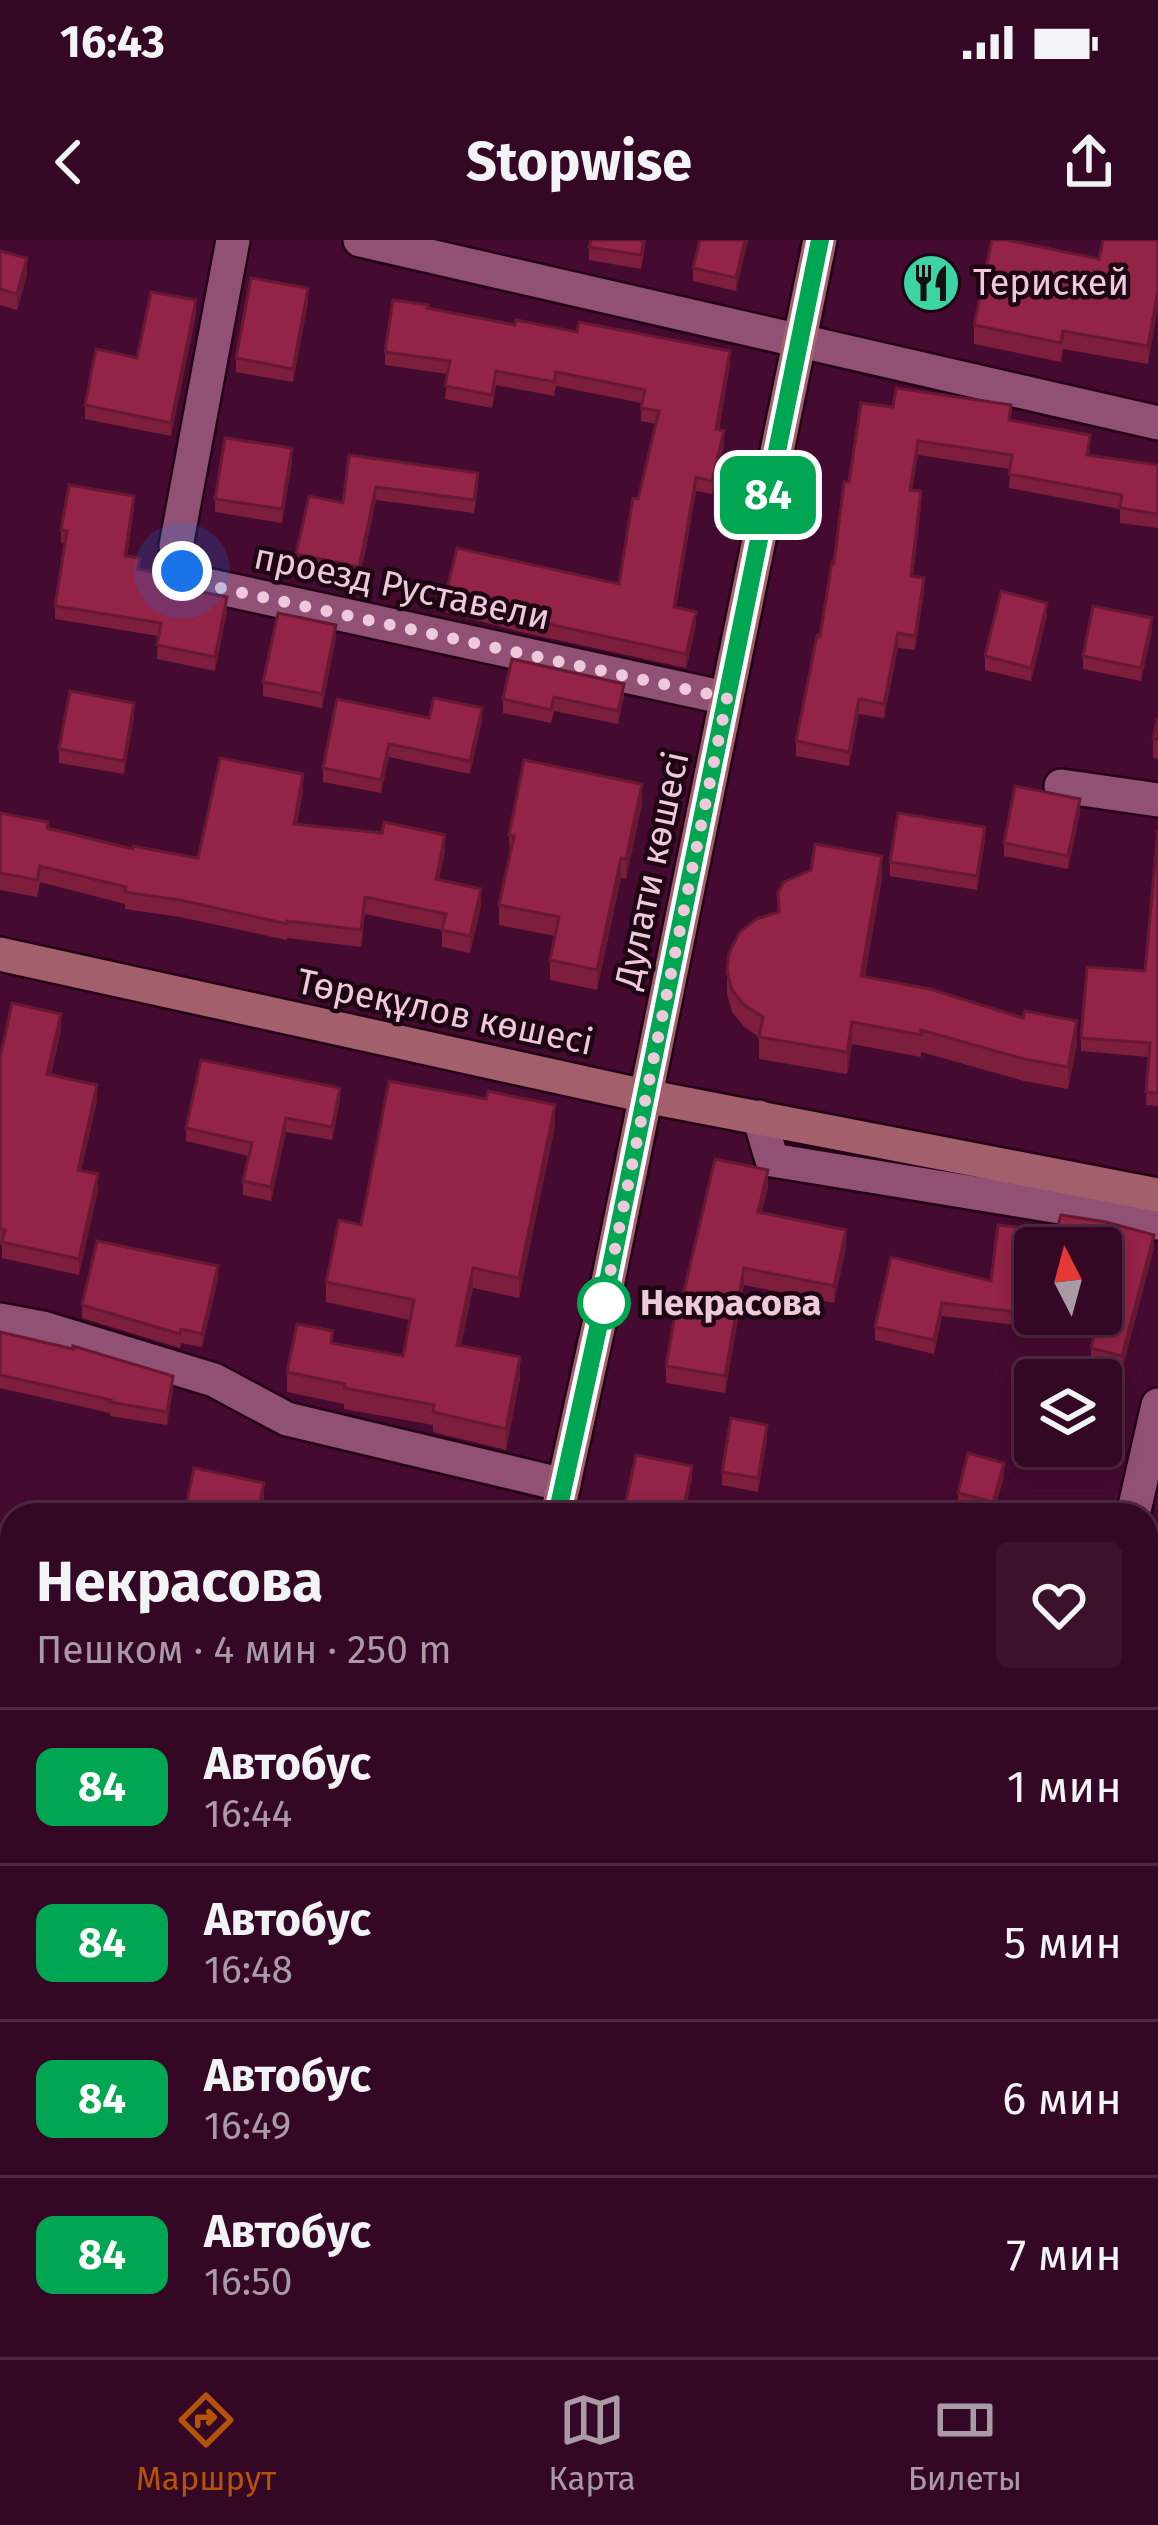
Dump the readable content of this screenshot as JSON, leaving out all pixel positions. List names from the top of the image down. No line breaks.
{"streets":{"main road":["Дулати көшесі","Төреқұлов көшесі"],"street":["проезд Руставели"]},"crossings":[["проезд Руставели","Дулати көшесі"],["Дулати көшесі","Төреқұлов көшесі"]],"places":{"restaurant":["Терискей"],"other":["Некрасова"]},"lines":["bus line 84"],"north":"top","page":{"status":"16:43","header":"Stopwise","on_map":"84","heading":["Некрасова","Пешком · 4 мин · 250 m"],"list":[{"mark":"84","name":"Автобус","note":"16:44","value":"1 мин"},{"mark":"84","name":"Автобус","note":"16:48","value":"5 мин"},{"mark":"84","name":"Автобус","note":"16:49","value":"6 мин"},{"mark":"84","name":"Автобус","note":"16:50","value":"7 мин"}],"tabs":["Маршрут","Карта","Билеты"]}}
